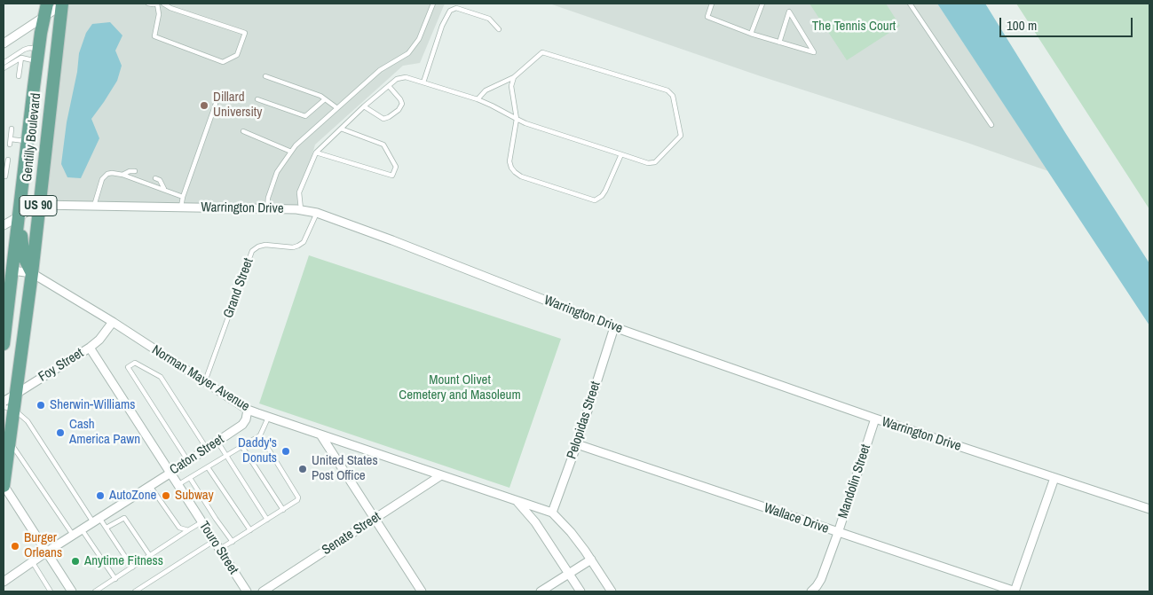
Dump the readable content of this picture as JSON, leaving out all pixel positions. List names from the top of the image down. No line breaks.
{"streets":{"main road":["Gentilly Boulevard","US 90"],"street":["Warrington Drive","Foy Street","Norman Mayer Avenue","Pelopidas Street","Caton Street","Mandolin Street","Wallace Drive","Senate Street","Touro Street"],"lane":["Grand Street"]},"crossings":[["Gentilly Boulevard","Warrington Drive"],["Gentilly Boulevard","Foy Street"],["Gentilly Boulevard","Norman Mayer Avenue"],["Warrington Drive","Grand Street"],["Warrington Drive","Pelopidas Street"],["Warrington Drive","Mandolin Street"],["Grand Street","Norman Mayer Avenue"],["Foy Street","Norman Mayer Avenue"],["Foy Street","Touro Street"],["Norman Mayer Avenue","Pelopidas Street"],["Norman Mayer Avenue","Caton Street"],["Norman Mayer Avenue","Senate Street"],["Pelopidas Street","Wallace Drive"],["Caton Street","Touro Street"],["Mandolin Street","Wallace Drive"]],"parks":["The Tennis Court","Mount Olivet Cemetery and Masoleum"],"places":["Dillard University","Sherwin-Williams","Cash America Pawn","Daddy's Donuts","United States Post Office","AutoZone","Subway","Burger Orleans","Anytime Fitness"],"scale_bar":"100 m"}
